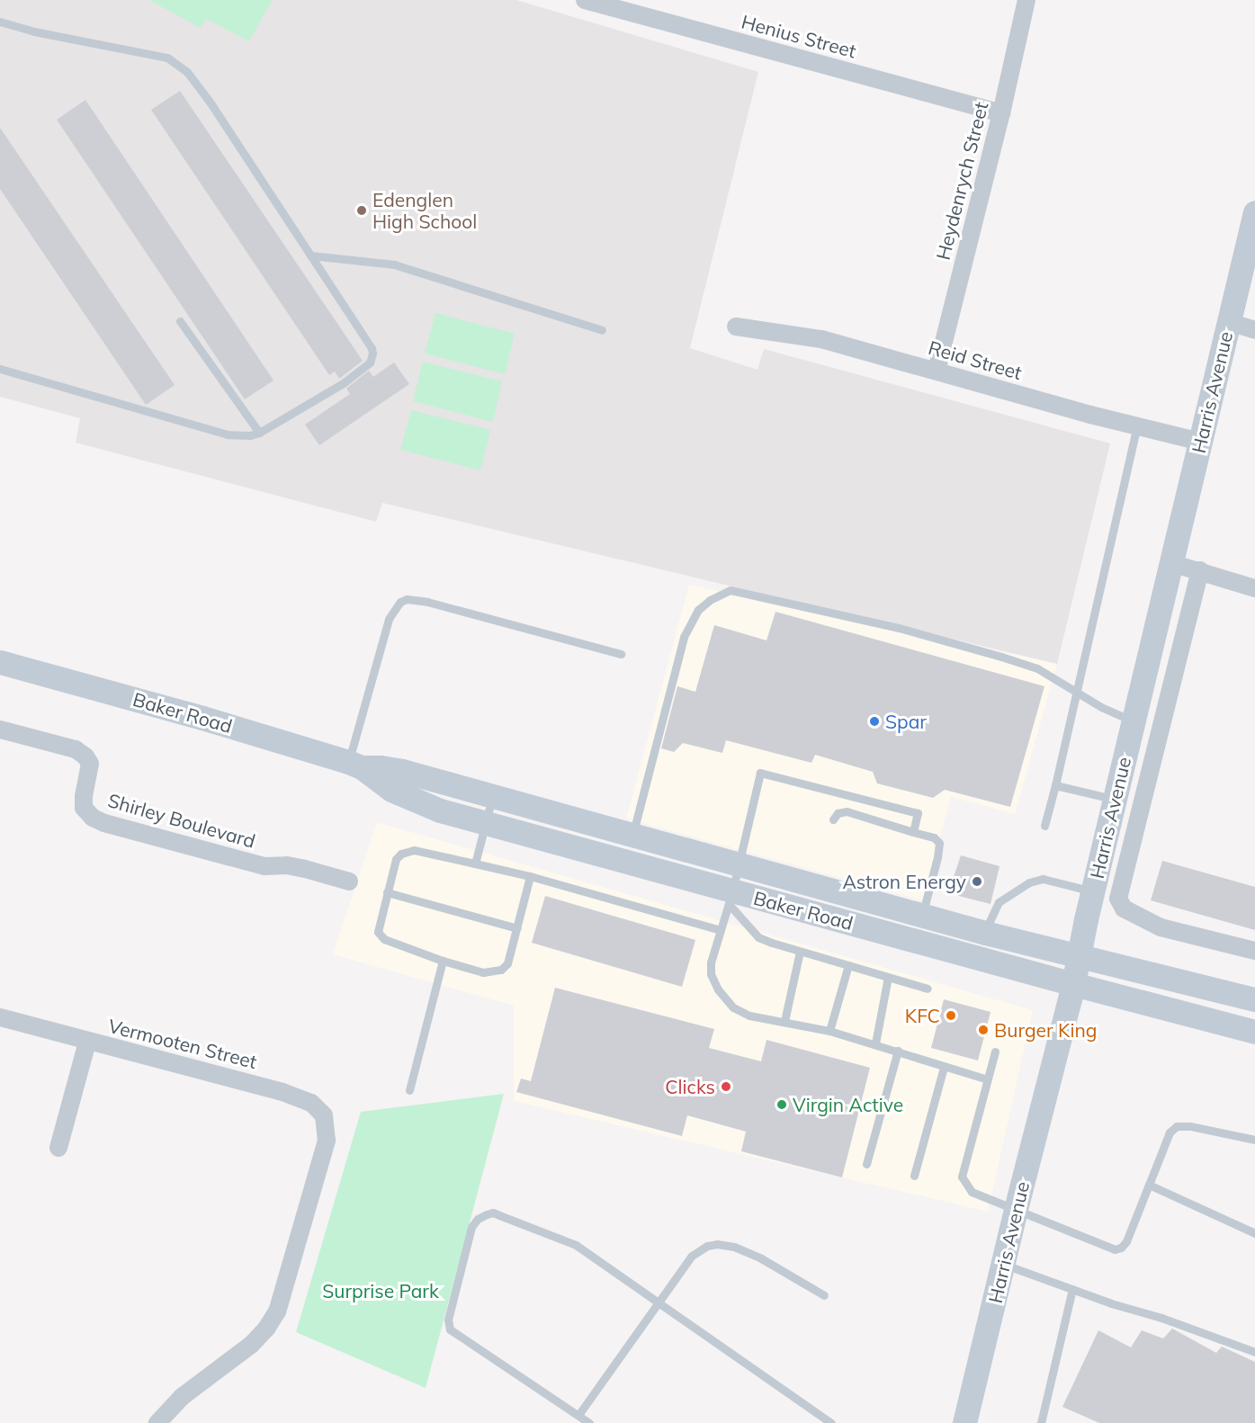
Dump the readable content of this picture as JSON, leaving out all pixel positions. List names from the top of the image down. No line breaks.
{"streets":{"main road":["Harris Avenue","Baker Road"],"street":["Henius Street","Heydenrych Street","Reid Street","Shirley Boulevard","Vermooten Street"]},"crossings":[["Henius Street","Heydenrych Street"],["Heydenrych Street","Reid Street"],["Reid Street","Harris Avenue"],["Harris Avenue","Baker Road"]],"parks":["Surprise Park"],"places":["Edenglen High School","Spar","Astron Energy","KFC","Burger King","Clicks","Virgin Active"]}
